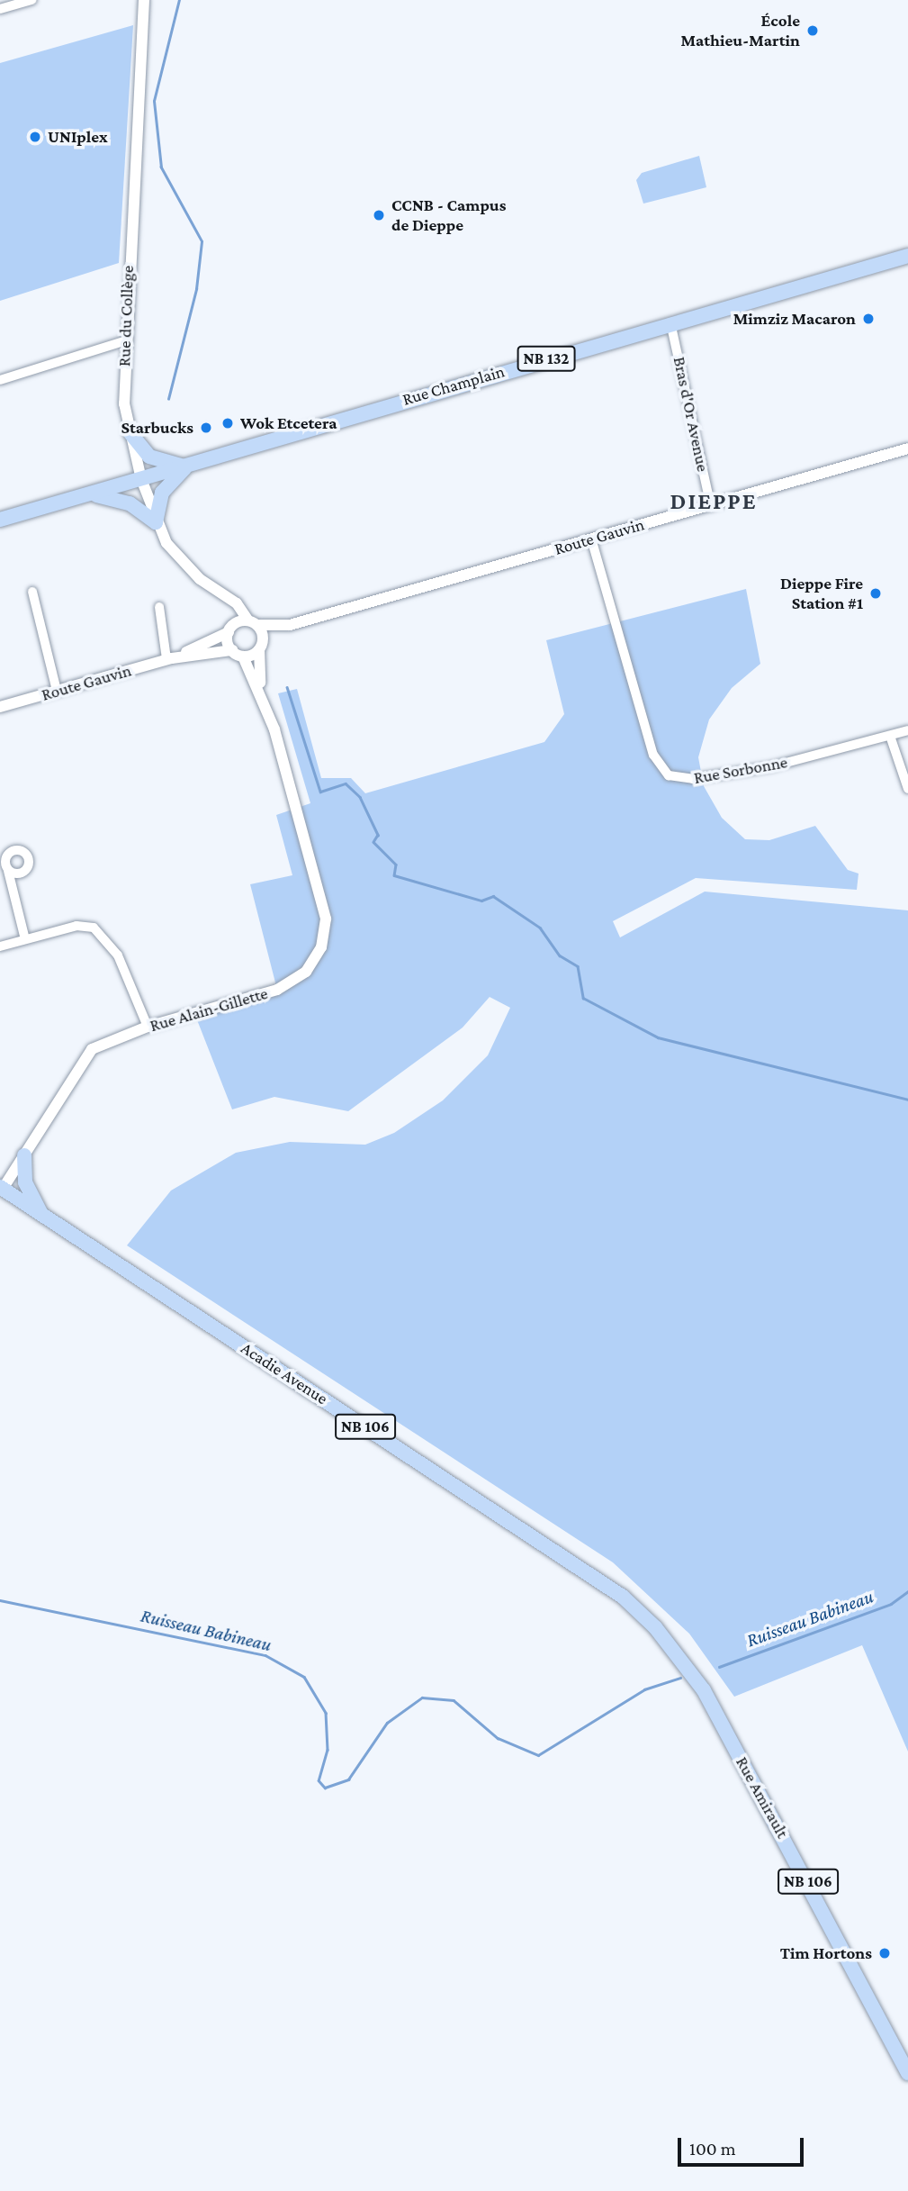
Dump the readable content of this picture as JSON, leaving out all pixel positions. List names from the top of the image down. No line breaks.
{"streets":{"main road":["NB 132","Rue Champlain","Acadie Avenue","NB 106","Rue Amirault"],"street":["Rue du Collège","Bras d'Or Avenue","Route Gauvin","Rue Sorbonne","Rue Alain-Gillette"]},"crossings":[["Rue du Collège","Rue Champlain"],["Rue du Collège","Route Gauvin"],["Rue du Collège","Rue Alain-Gillette"],["Rue Champlain","Bras d'Or Avenue"],["Bras d'Or Avenue","Route Gauvin"],["Route Gauvin","Rue Sorbonne"],["Route Gauvin","Rue Alain-Gillette"],["Rue Alain-Gillette","Acadie Avenue"],["Acadie Avenue","Rue Amirault"]],"districts":["DIEPPE"],"water":["Ruisseau Babineau"],"places":["École Mathieu-Martin","UNIplex","CCNB - Campus de Dieppe","Mimziz Macaron","Wok Etcetera","Starbucks","Dieppe Fire Station #1","Tim Hortons"],"scale_bar":"100 m"}
